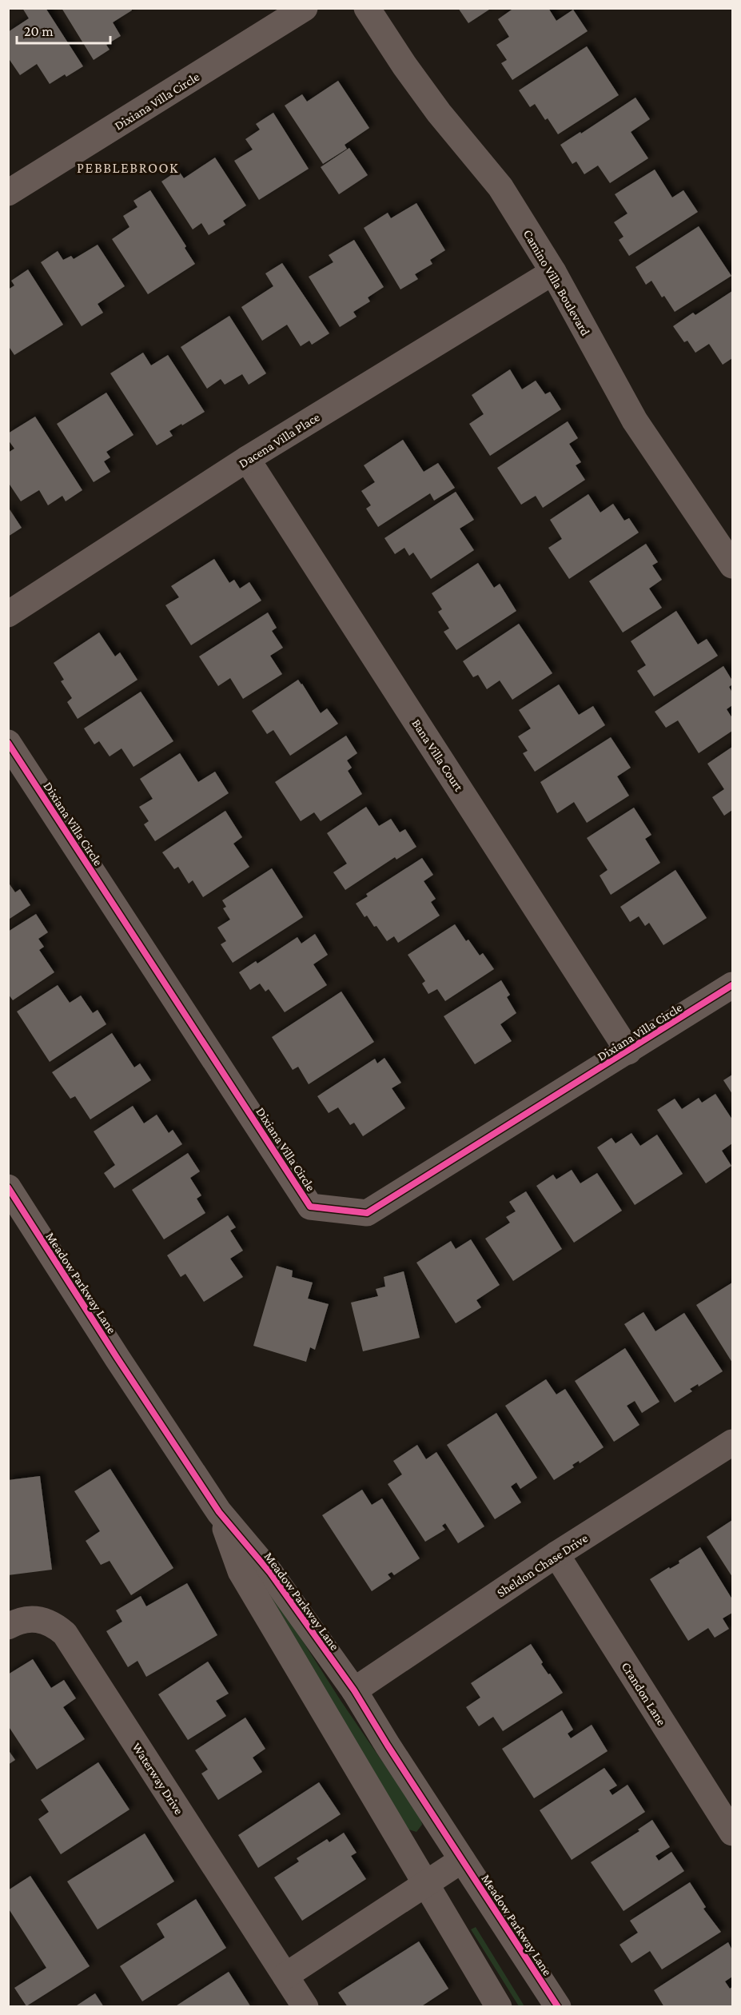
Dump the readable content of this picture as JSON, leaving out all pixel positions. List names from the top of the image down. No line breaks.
{"streets":{"street":["Dixiana Villa Circle","Camino Villa Boulevard","Dacena Villa Place","Bana Villa Court","Meadow Parkway Lane","Sheldon Chase Drive","Crandon Lane","Waterway Drive"]},"crossings":[["Dixiana Villa Circle","Bana Villa Court"],["Camino Villa Boulevard","Dacena Villa Place"],["Dacena Villa Place","Bana Villa Court"],["Meadow Parkway Lane","Sheldon Chase Drive"],["Sheldon Chase Drive","Crandon Lane"]],"districts":["PEBBLEBROOK"],"scale_bar":"20 m"}
